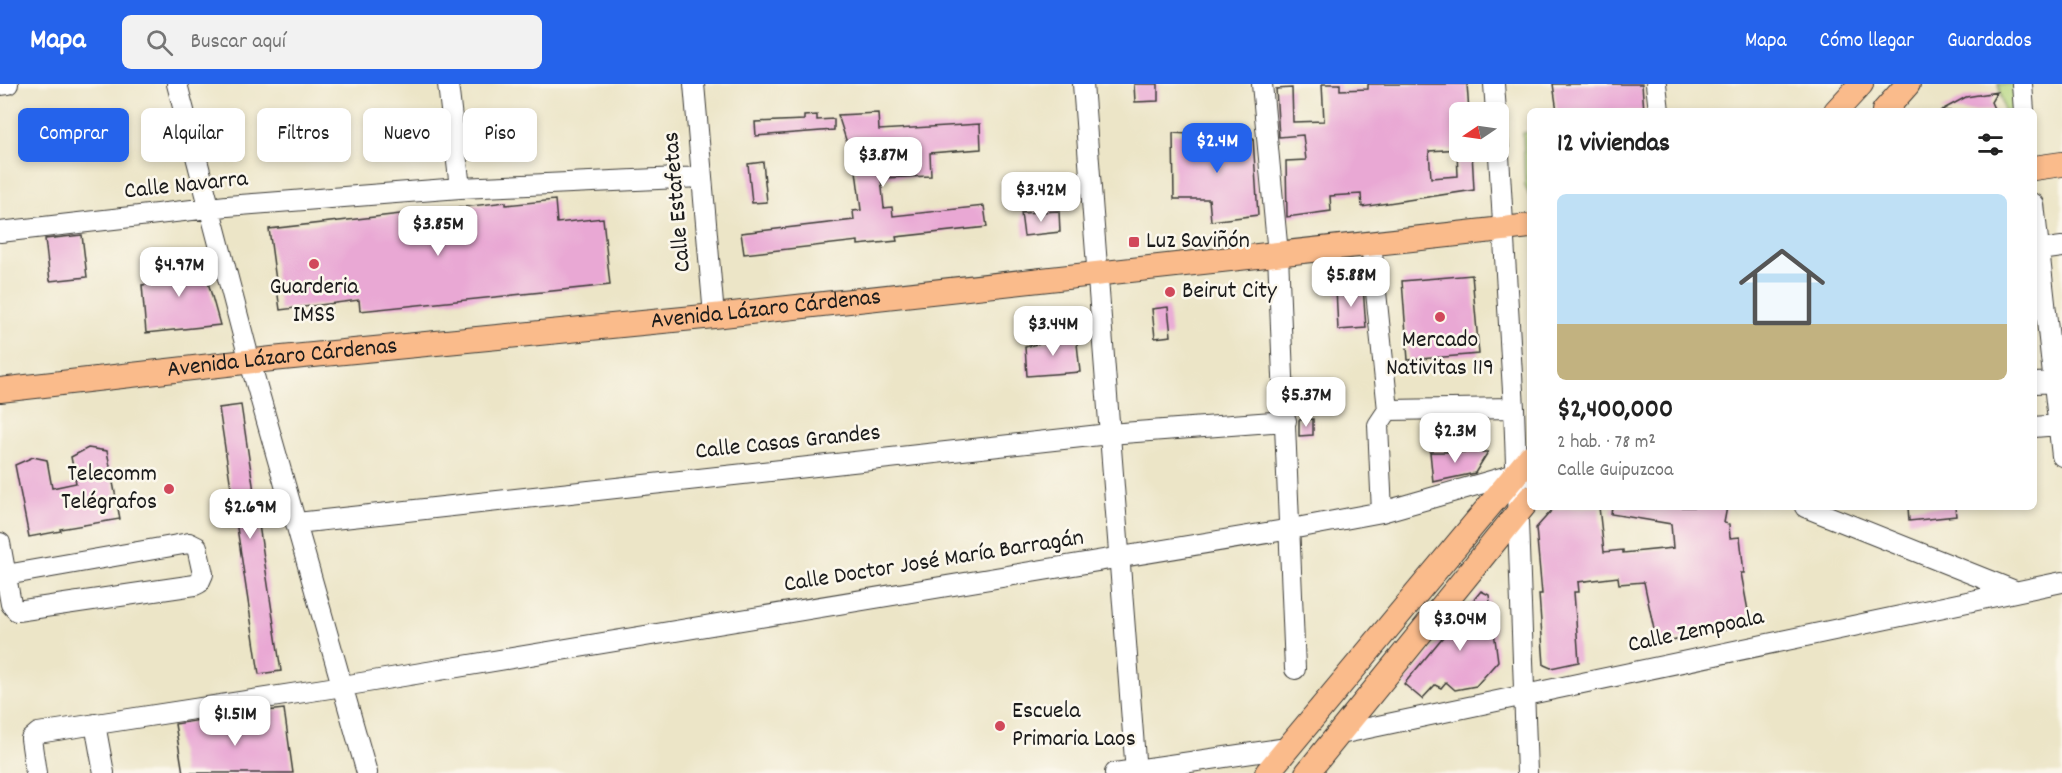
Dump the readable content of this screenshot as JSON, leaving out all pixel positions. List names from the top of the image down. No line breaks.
{"streets":{"main road":["Avenida Lázaro Cárdenas"],"street":["Calle Navarra","Calle Estafetas","Calle Casas Grandes","Calle Doctor José María Barragán","Calle Zempoala"]},"crossings":[["Calle Navarra","Calle Estafetas"],["Calle Estafetas","Avenida Lázaro Cárdenas"]],"places":{"transit":["Luz Saviñón"],"other":["Guarderia IMSS","Beirut City","Mercado Nativitas 119","Telecomm Telégrafos","Escuela Primaria Laos"]},"north":"left","page":{"header":"Mapa","search":"Buscar aquí","nav":["Mapa","Cómo llegar","Guardados"],"chip":["Comprar","Alquilar","Filtros","Nuevo","Piso"],"heading":"12 viviendas","price":["$2.4M","$3.87M","$3.42M","$3.85M","$4.97M","$5.88M","$3.44M","$5.37M","$2.3M","$2.69M","$3.04M","$1.51M"],"list":[{"name":"$2,400,000","note":"2 hab. · 78 m² · Calle Guipuzcoa"}]}}
